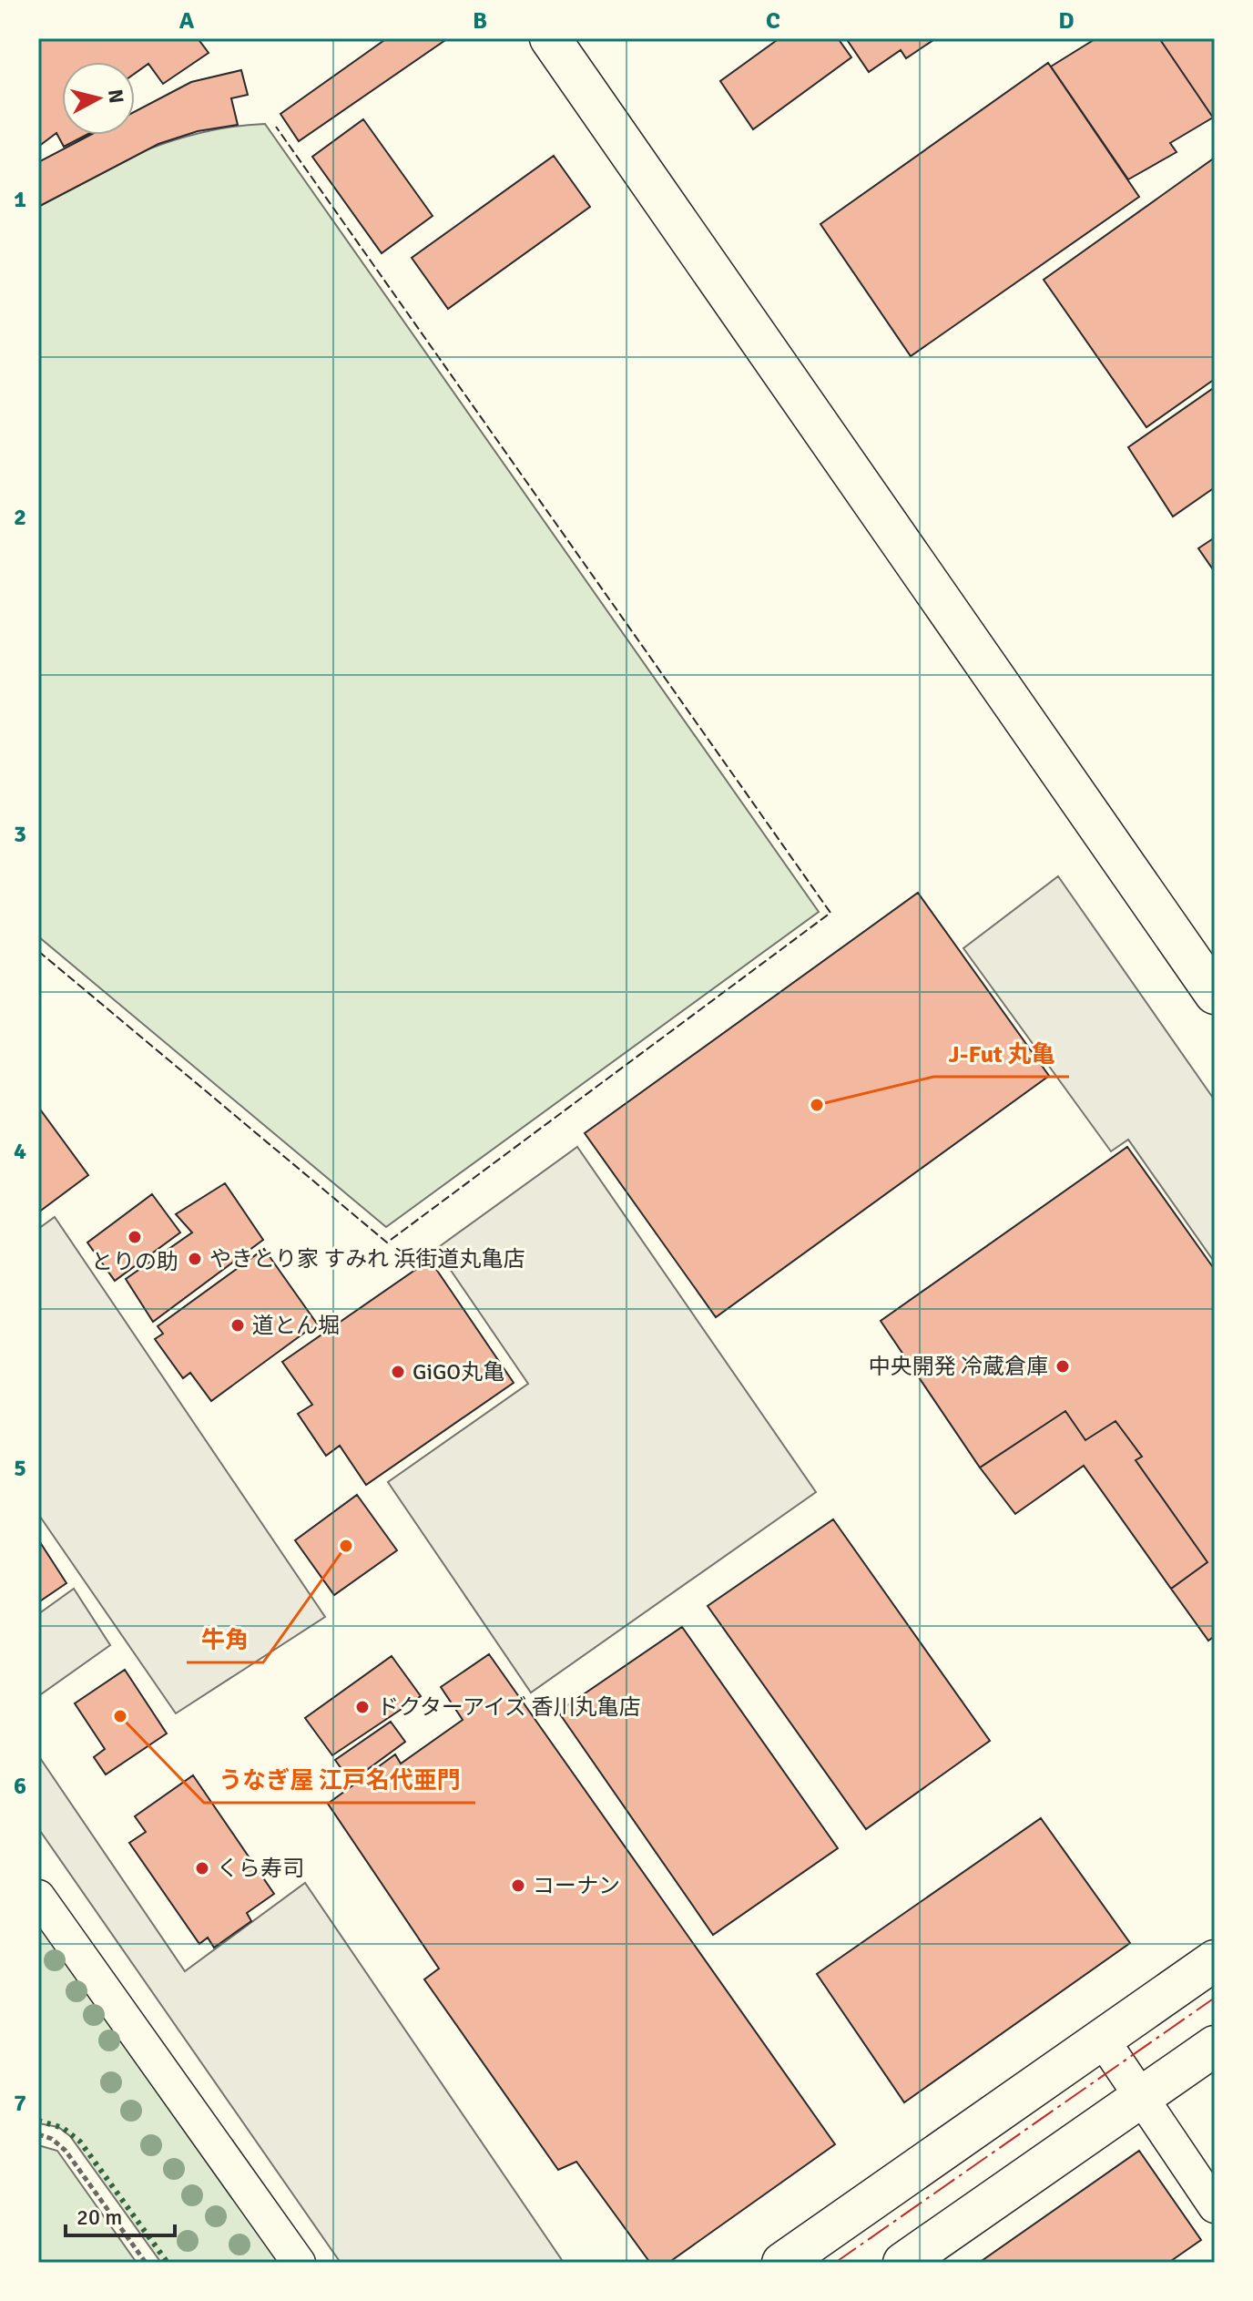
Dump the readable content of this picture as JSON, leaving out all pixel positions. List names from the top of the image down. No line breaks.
{"places":["J-Fut 丸亀","とりの助","やきとり家 すみれ 浜街道丸亀店","道とん堀","中央開発 冷蔵倉庫","GiGO丸亀","牛角","ドクターアイズ 香川丸亀店","うなぎ屋 江戸名代亜門","くら寿司","コーナン"],"scale_bar":"20 m","north":"right","grid":{"columns":["A","B","C","D"],"rows":["1","2","3","4","5","6","7"]}}
